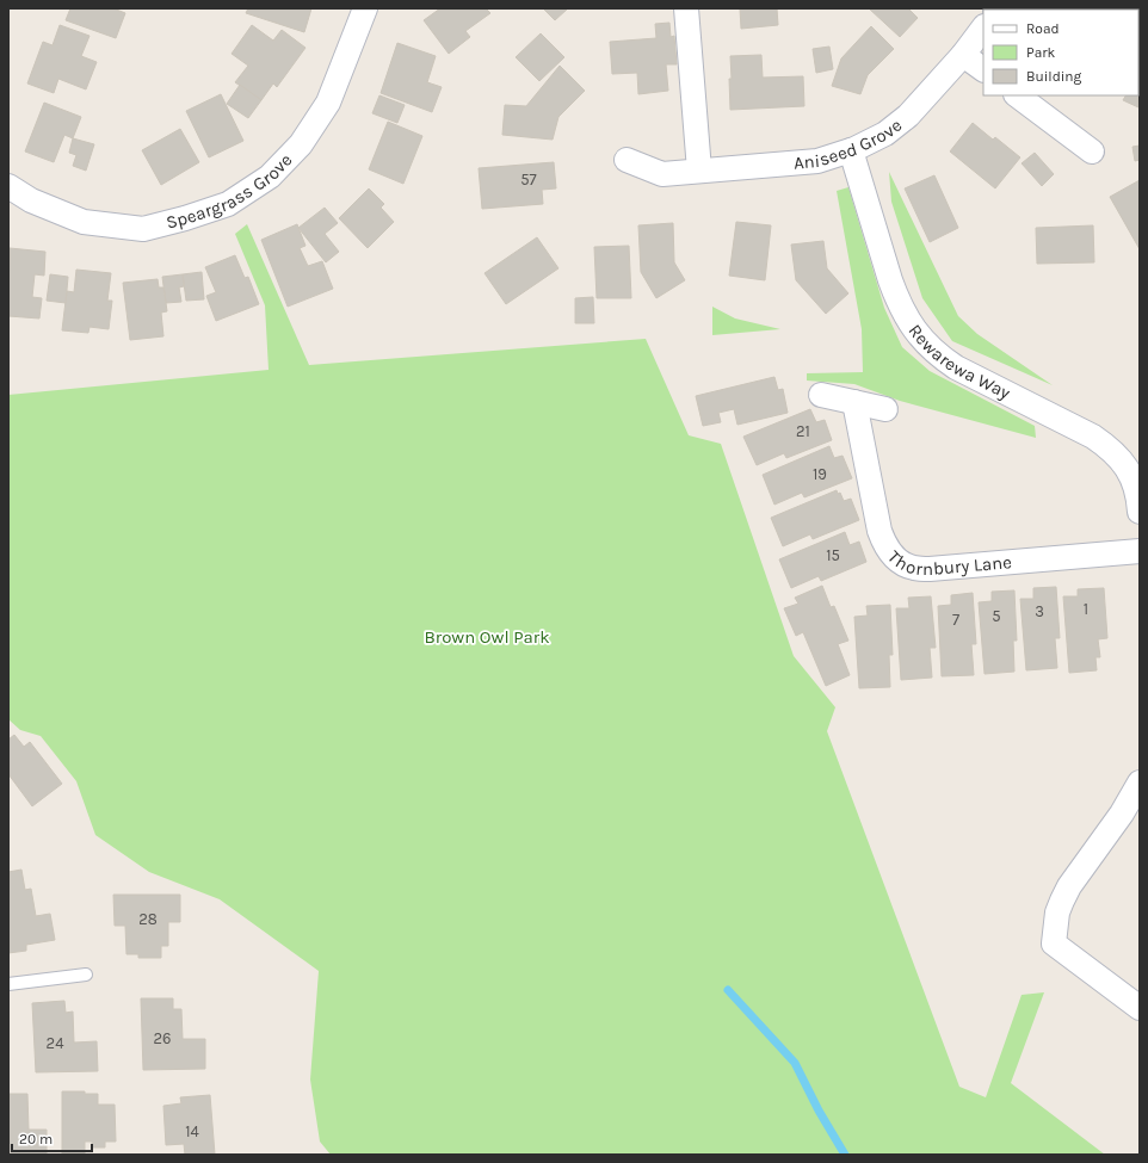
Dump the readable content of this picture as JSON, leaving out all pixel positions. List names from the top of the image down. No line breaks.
{"streets":{"street":["Aniseed Grove","Speargrass Grove","Rewarewa Way","Thornbury Lane"]},"crossings":[["Aniseed Grove","Rewarewa Way"]],"parks":["Brown Owl Park"],"house_numbers":["57","21","19","15","1","3","5","7","28","26","24","14"],"legend":["Road","Park","Building"],"scale_bar":"20 m"}
